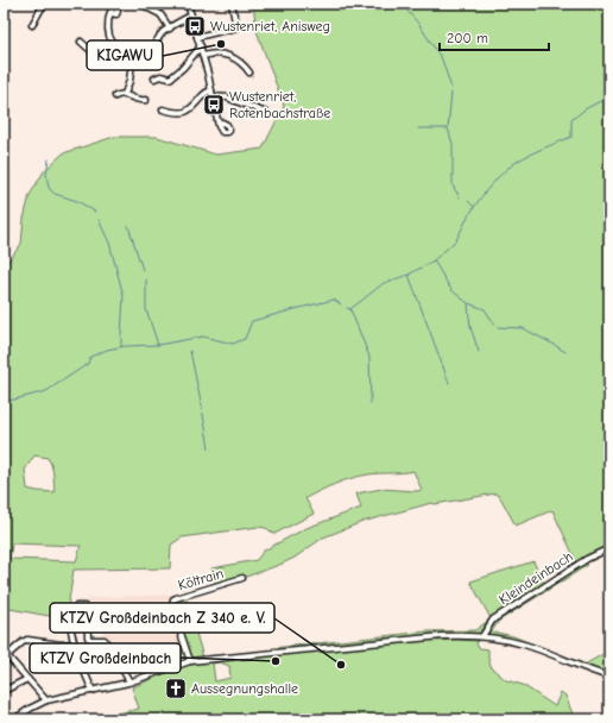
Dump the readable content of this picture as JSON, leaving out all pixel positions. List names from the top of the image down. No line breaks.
{"streets":{"street":["Kleindeinbach","Költrain"]},"places":{"bus stop":["Wustenriet, Anisweg","Wustenriet, Rotenbachstraße"],"other":["KIGAWU","KTZV Großdeinbach","KTZV Großdeinbach Z 340 e. V."],"church":["Aussegnungshalle"]},"scale_bar":"200 m"}
